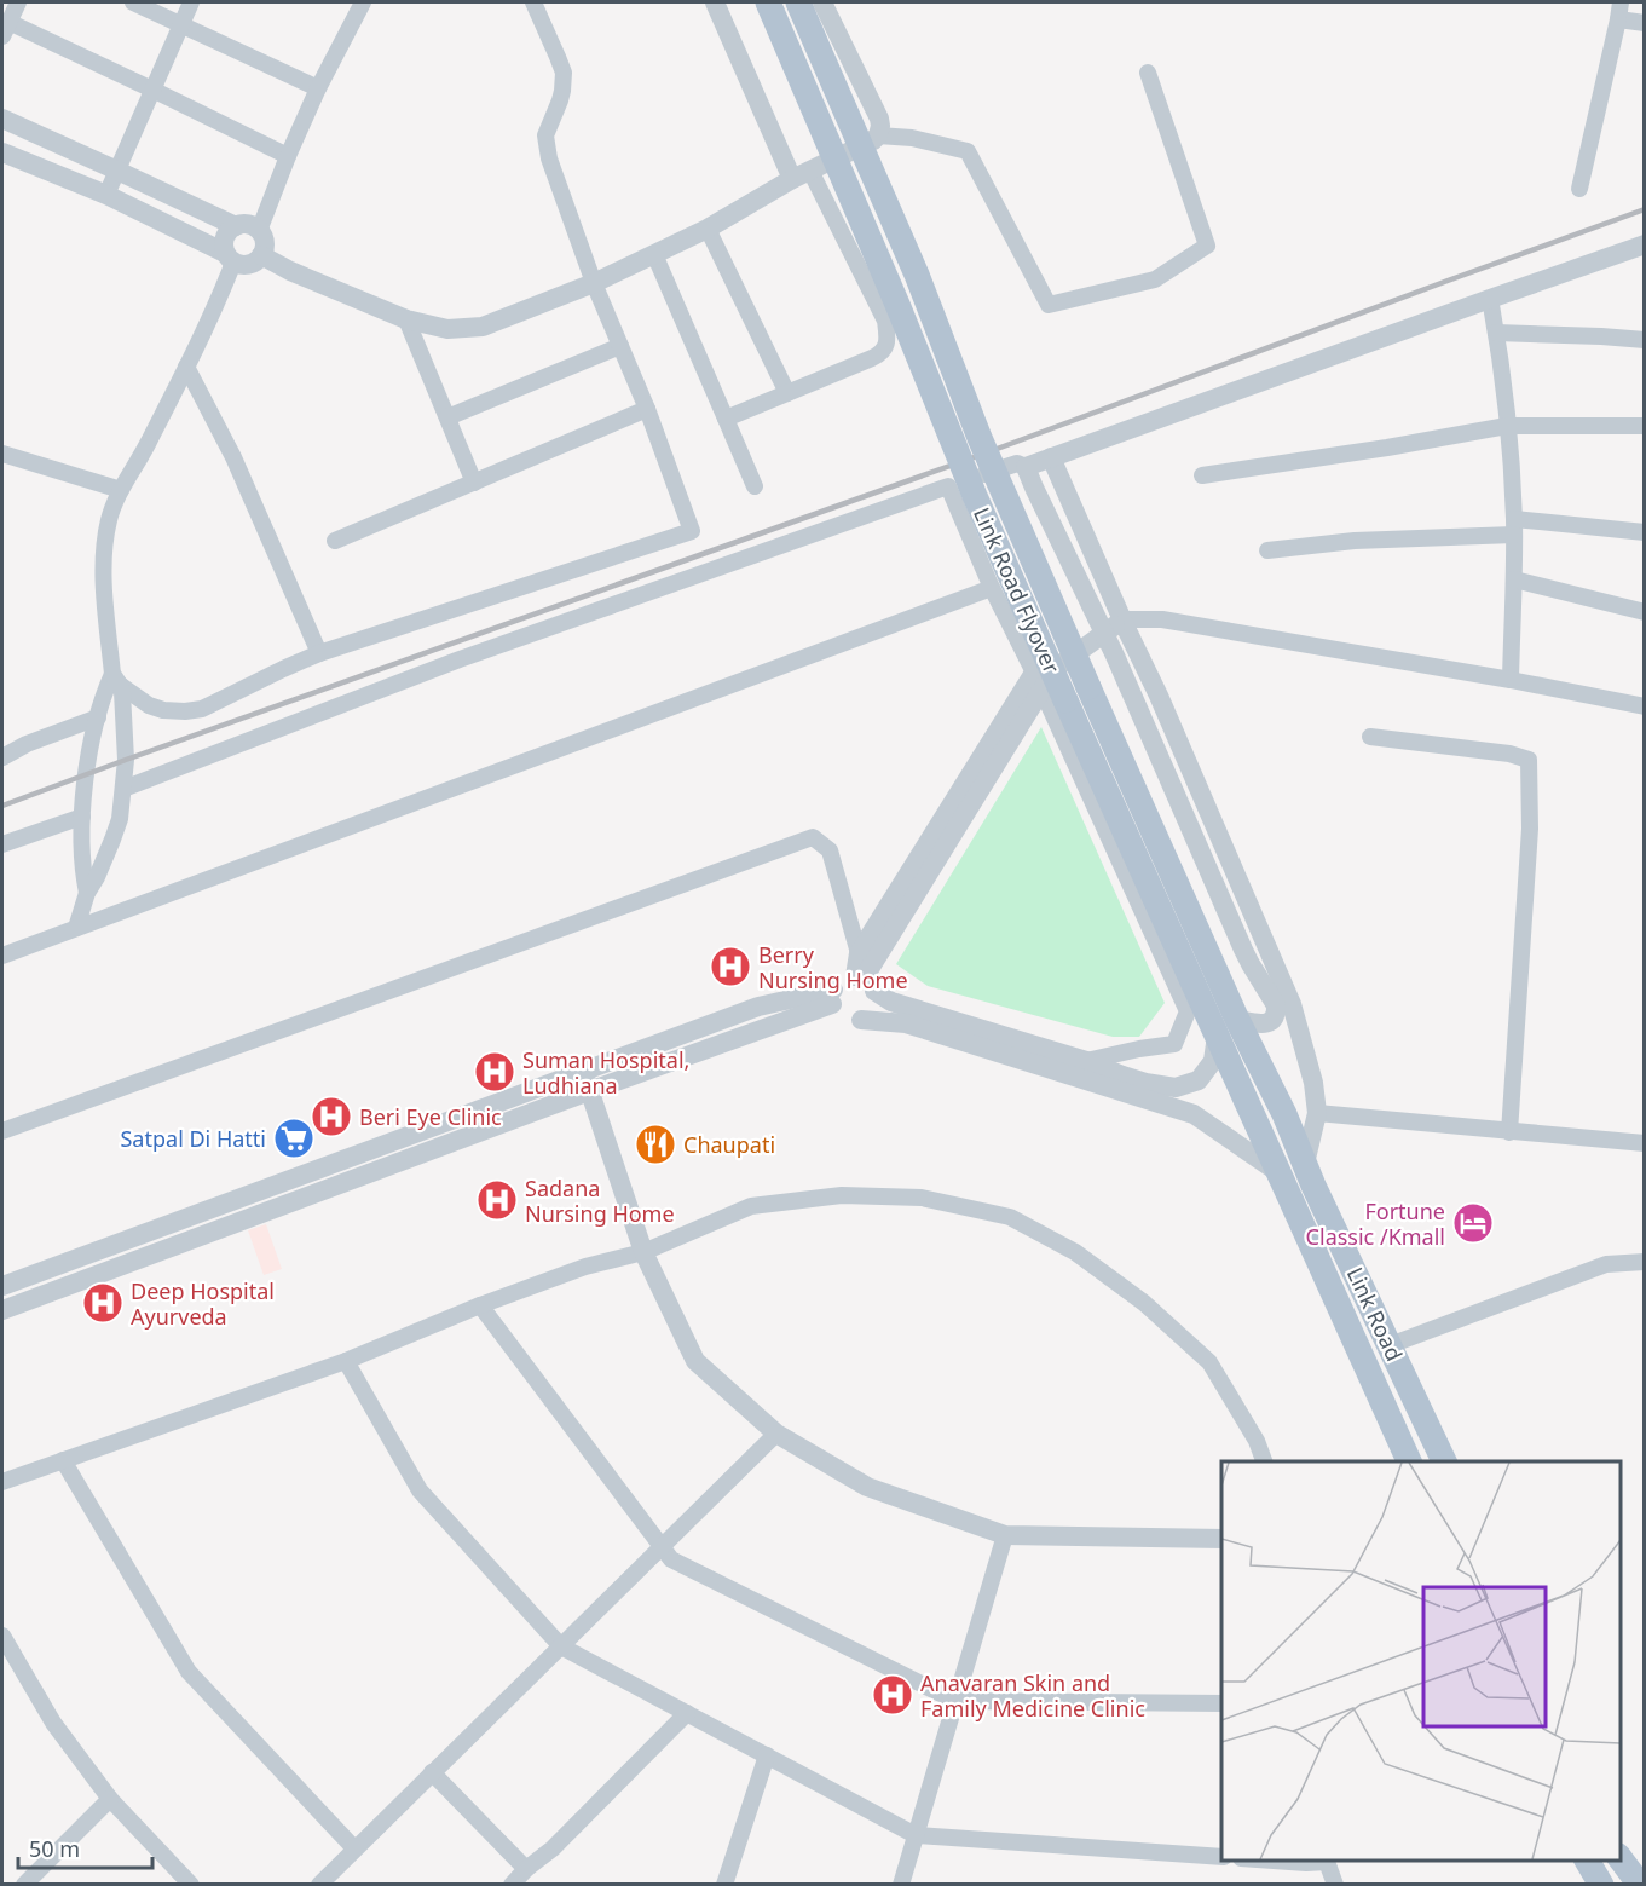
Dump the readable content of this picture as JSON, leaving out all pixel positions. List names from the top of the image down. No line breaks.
{"streets":{"main road":["Link Road Flyover","Link Road"]},"crossings":[["Link Road Flyover","Link Road"]],"places":{"hospital":["Berry Nursing Home","Suman Hospital, Ludhiana","Beri Eye Clinic","Sadana Nursing Home","Deep Hospital Ayurveda","Anavaran Skin and Family Medicine Clinic"],"supermarket":["Satpal Di Hatti"],"restaurant":["Chaupati"],"hotel":["Fortune Classic /Kmall"]},"scale_bar":"50 m"}
